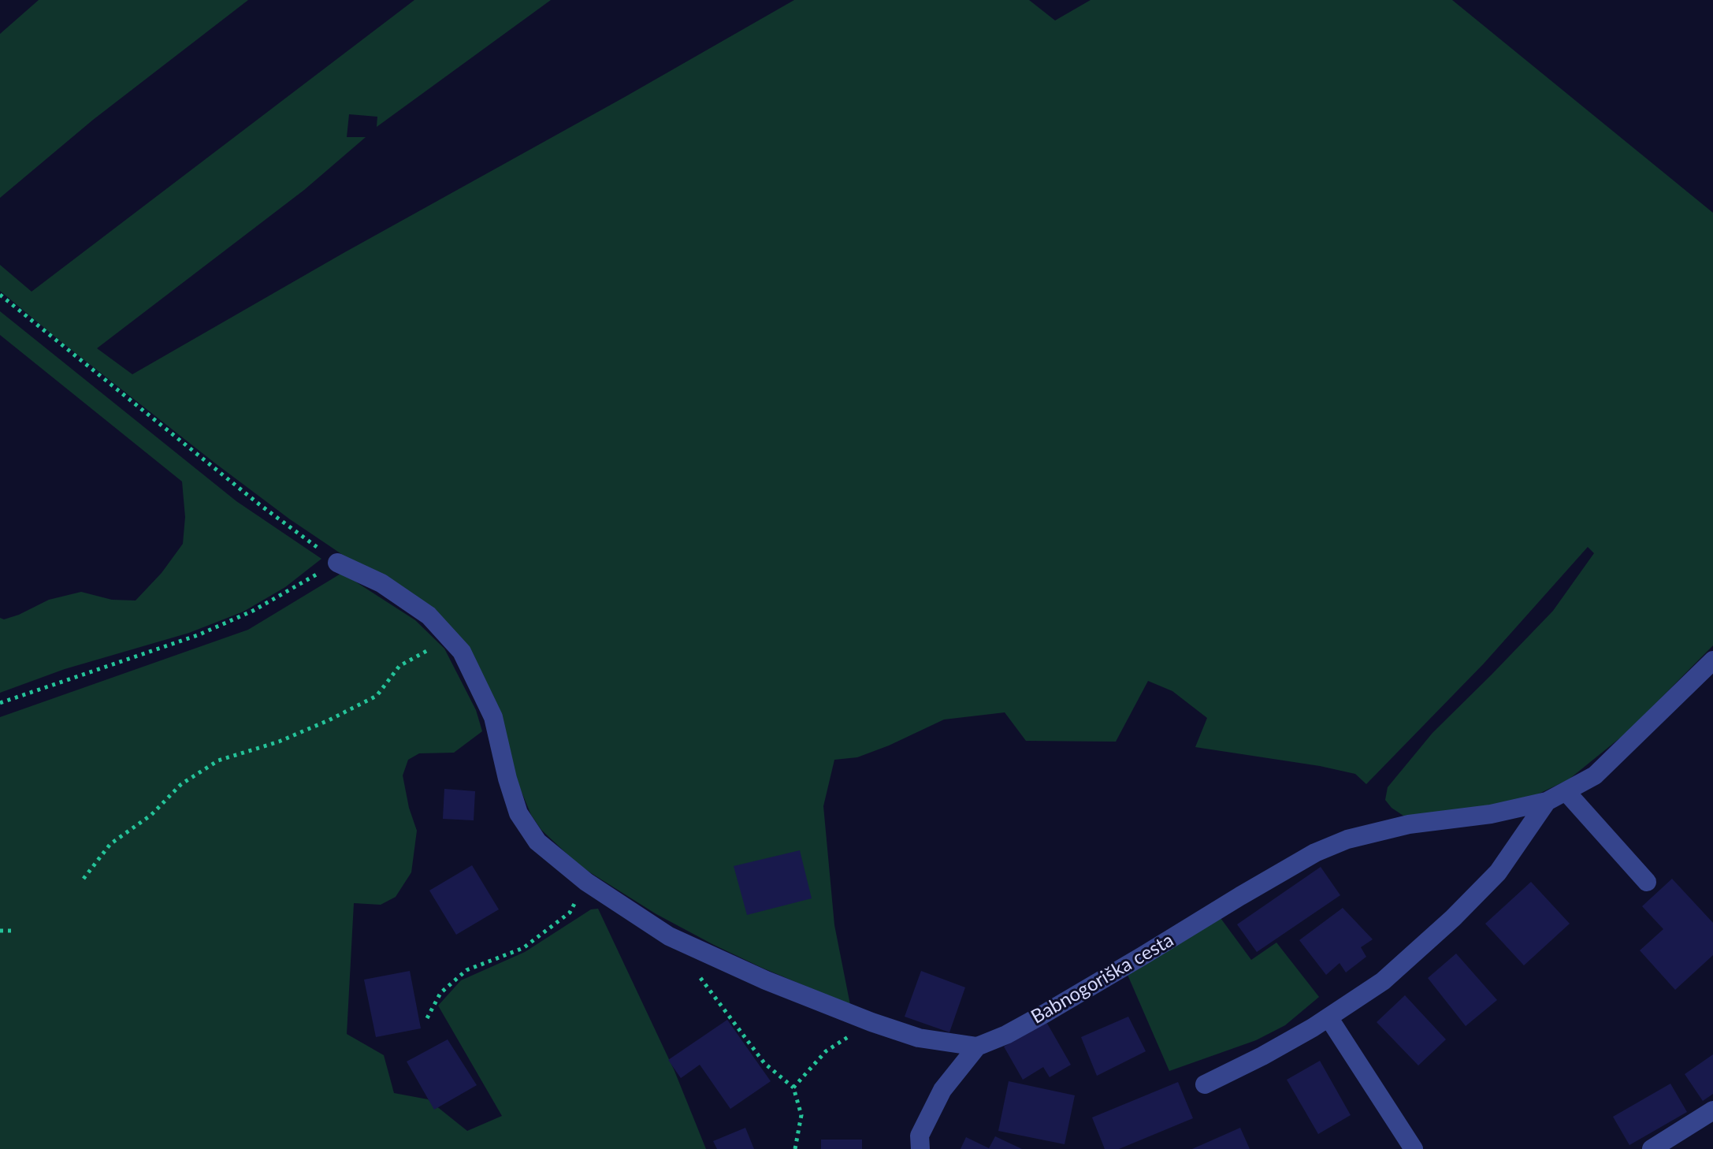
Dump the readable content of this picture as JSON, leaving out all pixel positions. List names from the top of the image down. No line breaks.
{"streets":{"street":["Babnogoriška cesta"]}}
